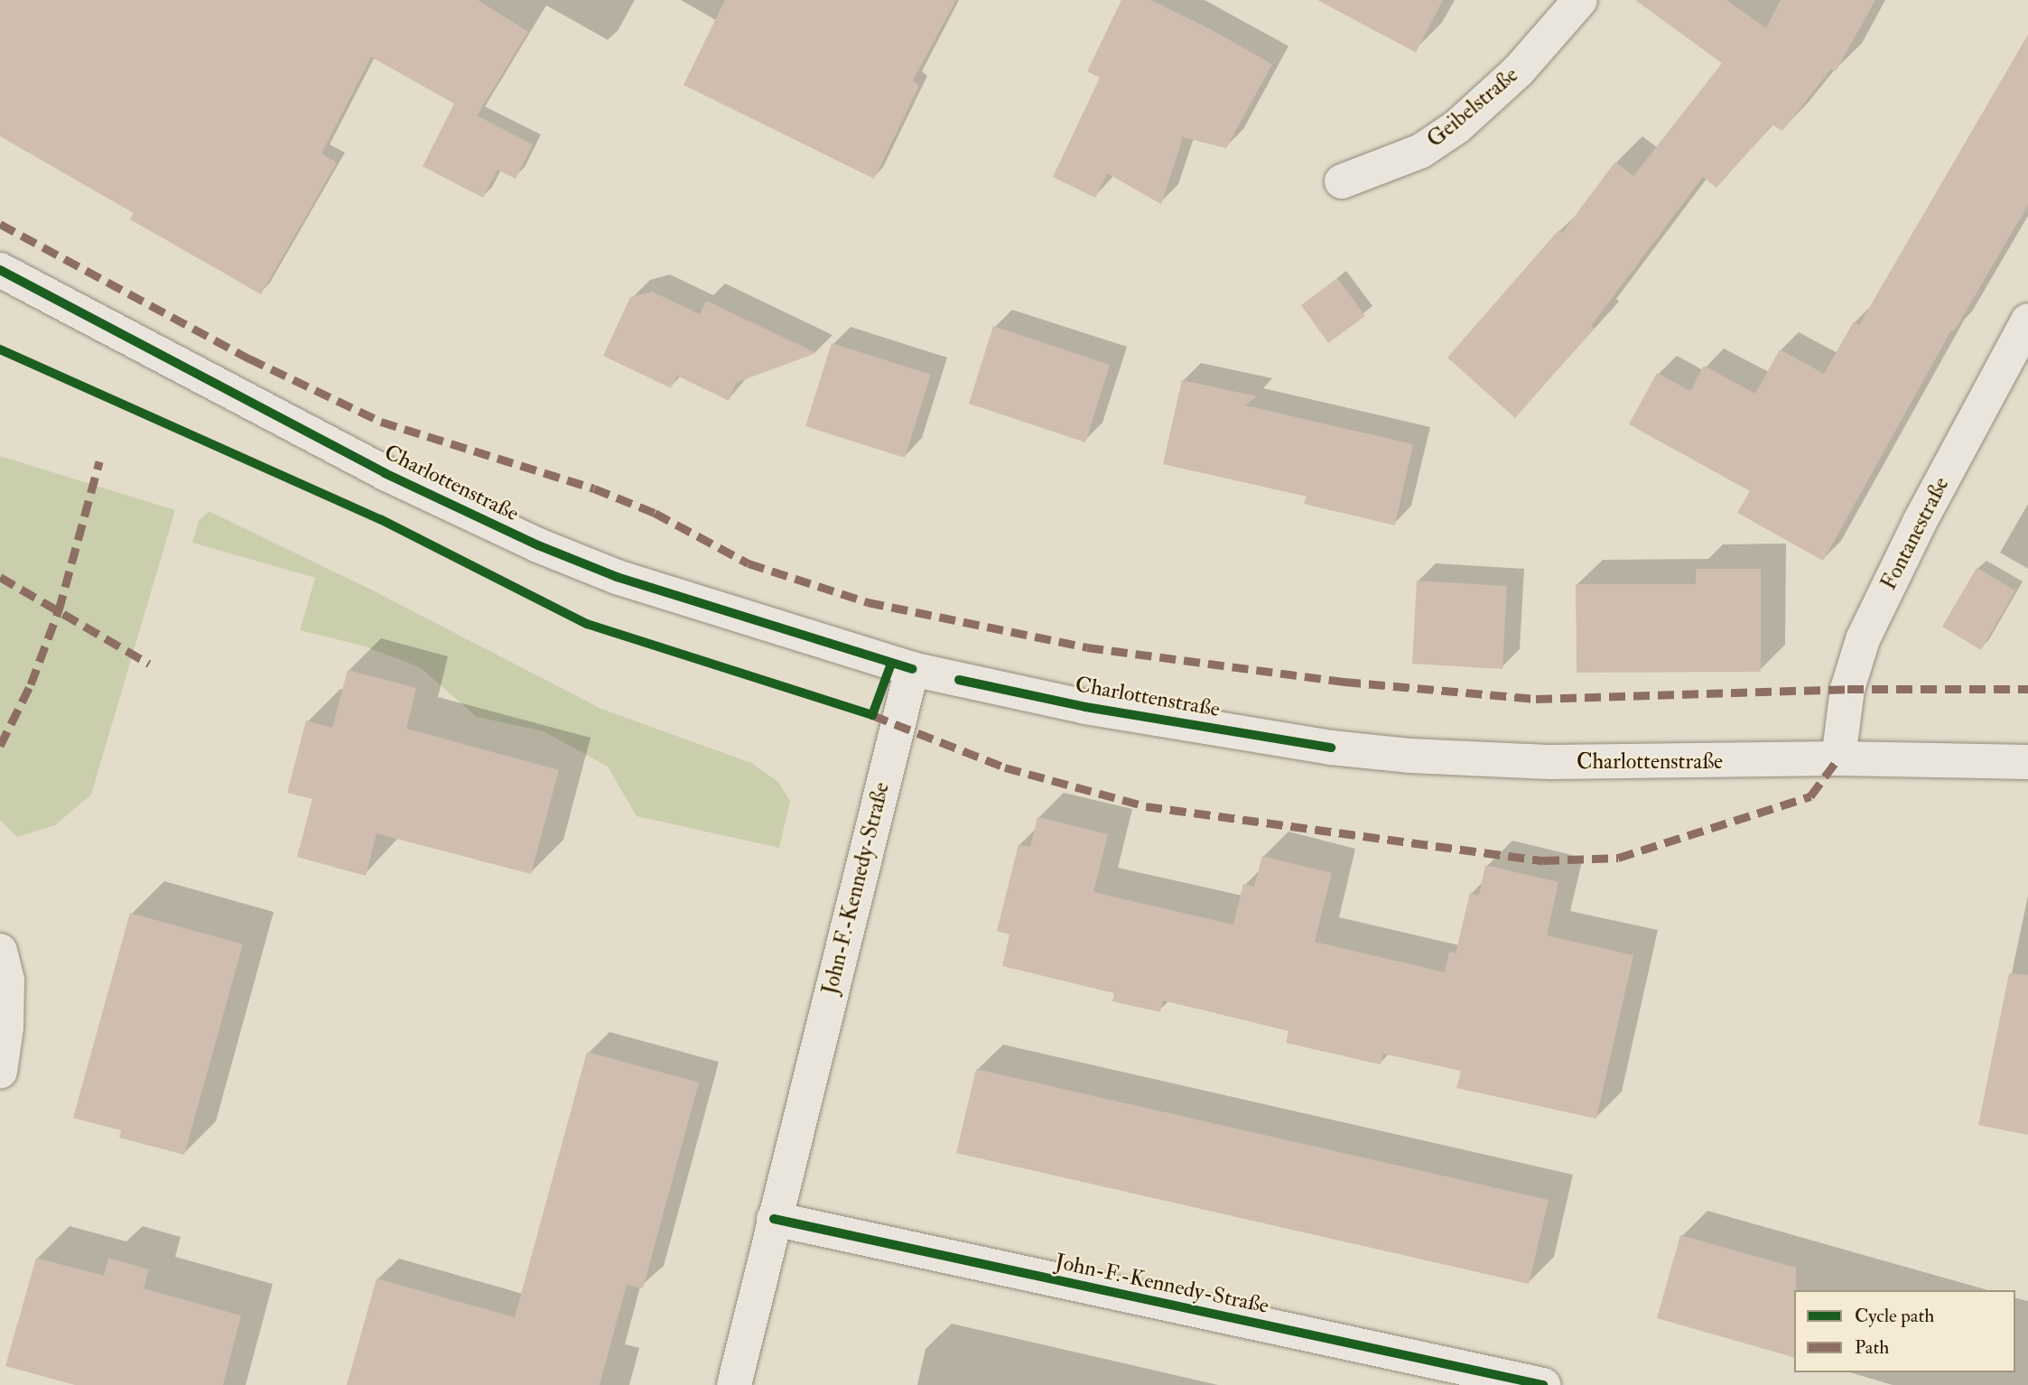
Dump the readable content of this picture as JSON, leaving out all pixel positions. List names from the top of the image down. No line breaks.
{"streets":{"street":["Geibelstraße","Charlottenstraße","Fontanestraße","John-F.-Kennedy-Straße"]},"crossings":[["Charlottenstraße","Fontanestraße"],["Charlottenstraße","John-F.-Kennedy-Straße"]],"legend":["Cycle path","Path"]}
